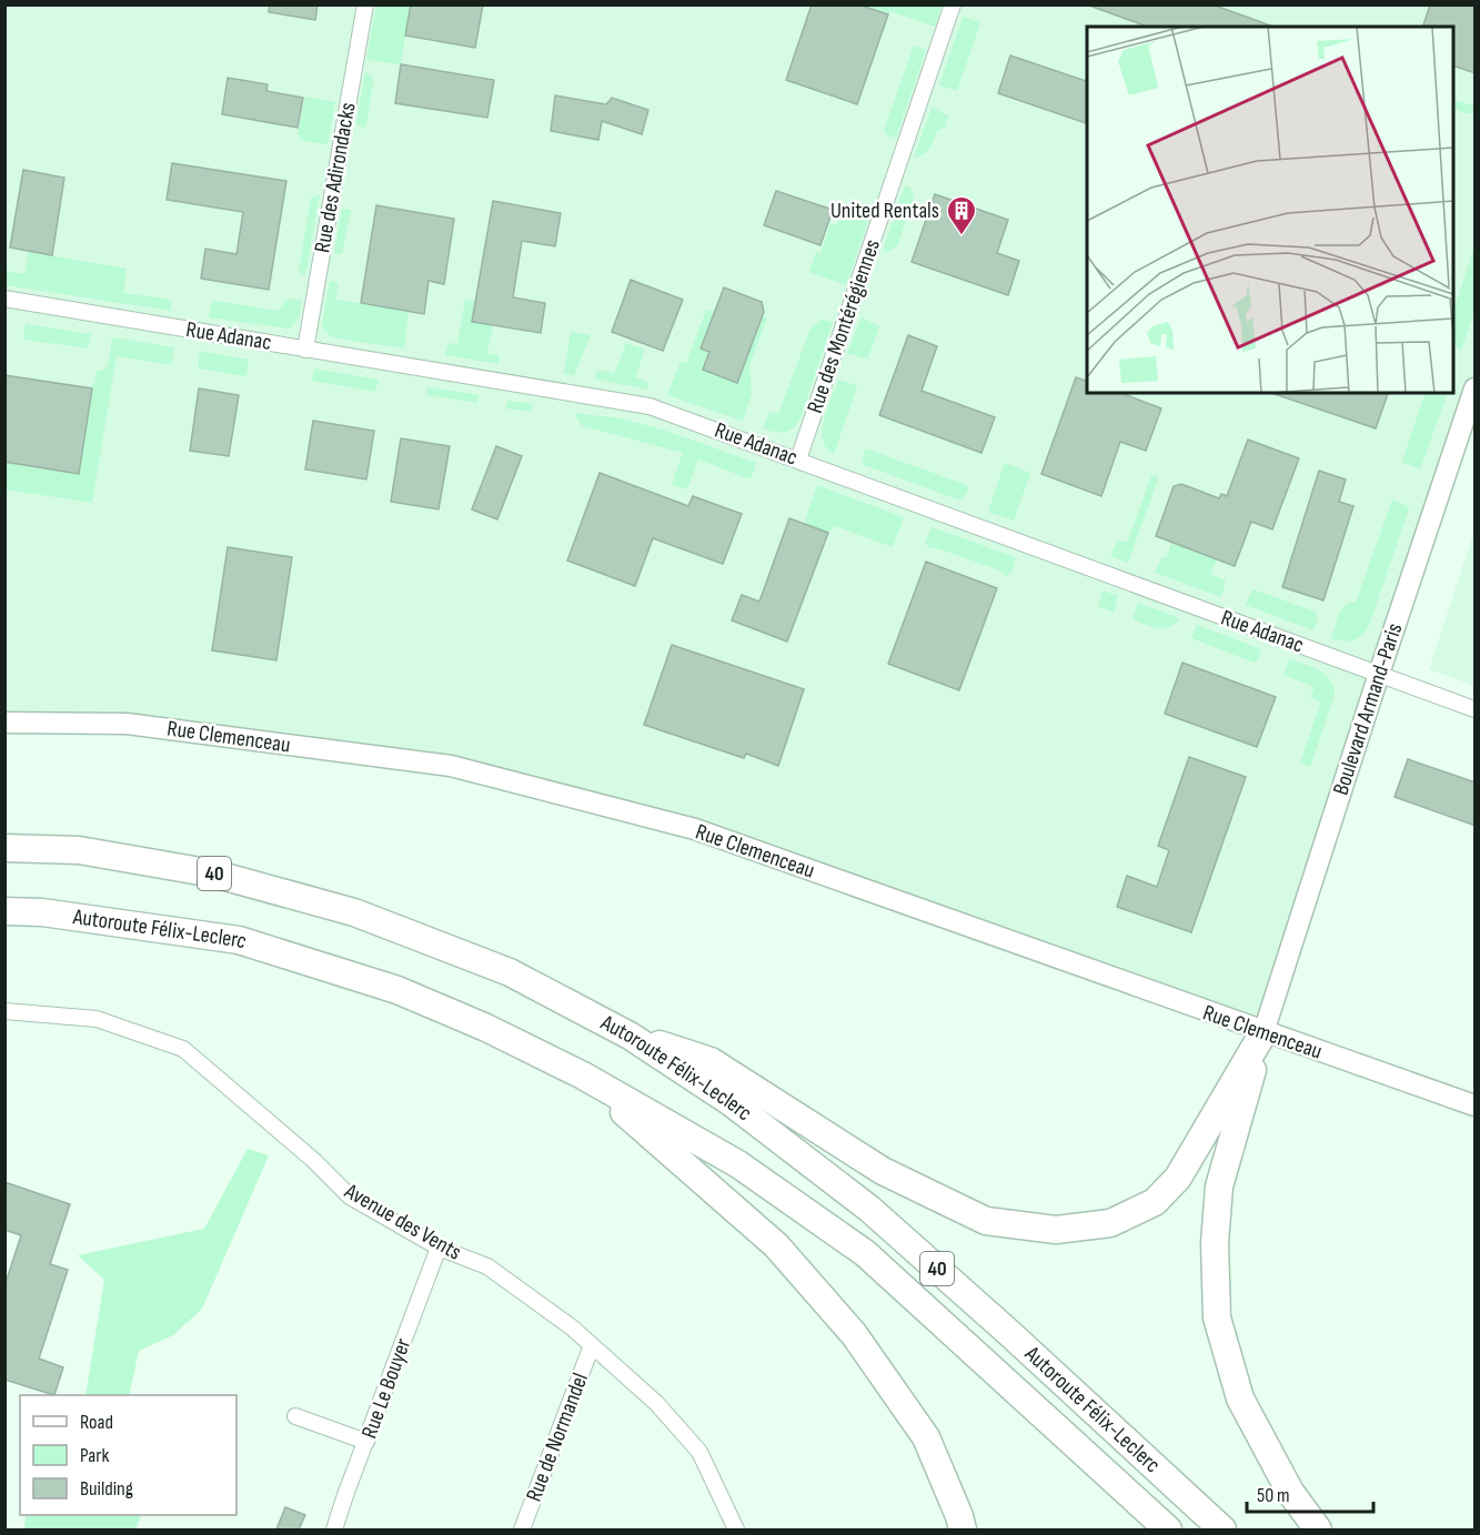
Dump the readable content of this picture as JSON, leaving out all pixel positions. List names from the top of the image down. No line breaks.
{"streets":{"highway":["40","Autoroute Félix-Leclerc"],"street":["Rue des Adirondacks","Rue des Montérégiennes","Rue Adanac","Boulevard Armand-Paris","Rue Clemenceau","Avenue des Vents","Rue Le Bouyer","Rue de Normandel"]},"crossings":[["Rue des Adirondacks","Rue Adanac"],["Rue des Montérégiennes","Rue Adanac"],["Rue Adanac","Boulevard Armand-Paris"],["Boulevard Armand-Paris","Rue Clemenceau"],["Avenue des Vents","Rue Le Bouyer"],["Avenue des Vents","Rue de Normandel"]],"places":{"building":["United Rentals"]},"legend":["Road","Park","Building"],"scale_bar":"50 m"}
